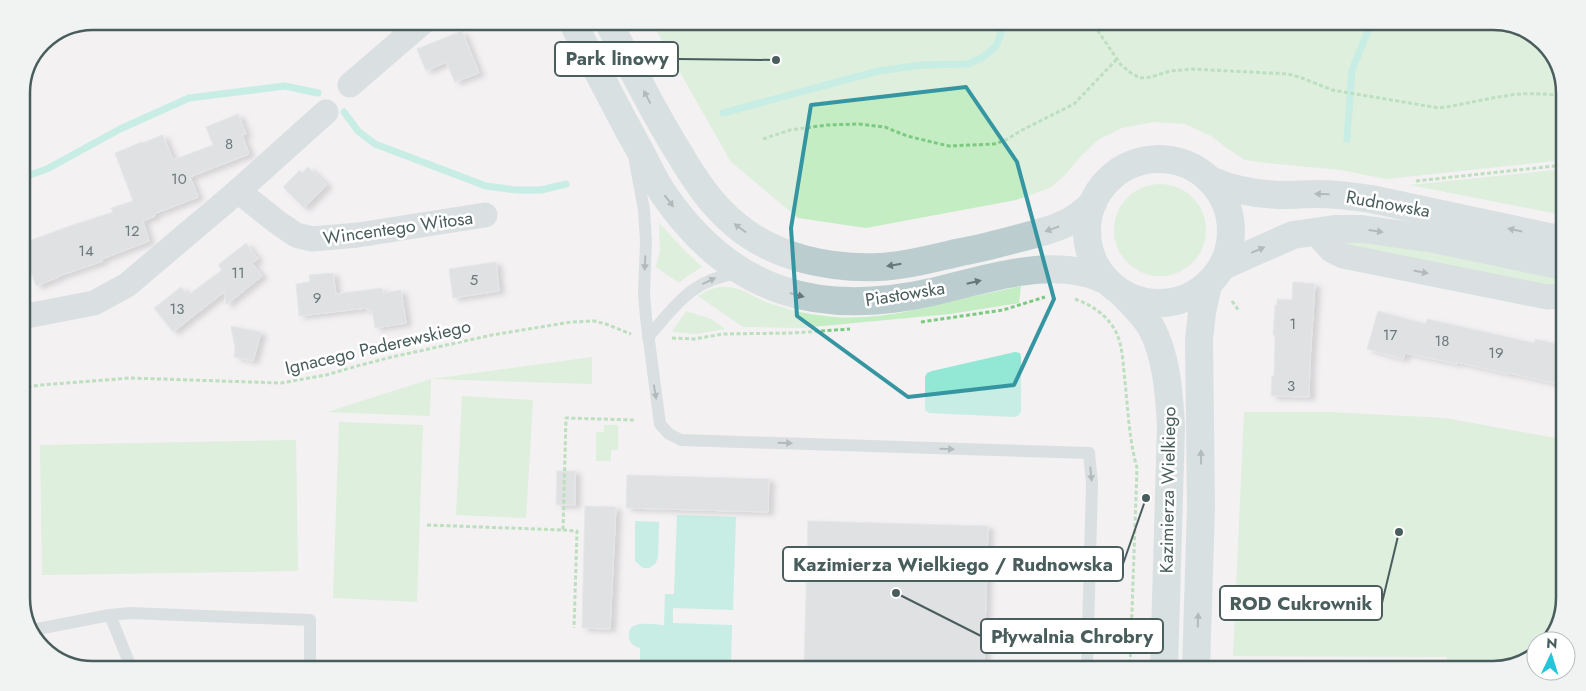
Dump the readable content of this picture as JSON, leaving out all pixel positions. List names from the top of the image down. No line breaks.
{"streets":{"main road":["Rudnowska","Piastowska","Kazimierza Wielkiego"],"street":["Wincentego Witosa"],"path":["Ignacego Paderewskiego"]},"crossings":[["Rudnowska","Piastowska"],["Rudnowska","Kazimierza Wielkiego"],["Piastowska","Kazimierza Wielkiego"]],"places":["Park linowy","Kazimierza Wielkiego / Rudnowska","ROD Cukrownik","Pływalnia Chrobry"],"house_numbers":["8","10","12","14","11","5","9","13","1","17","18","19","3"],"north":"top"}
